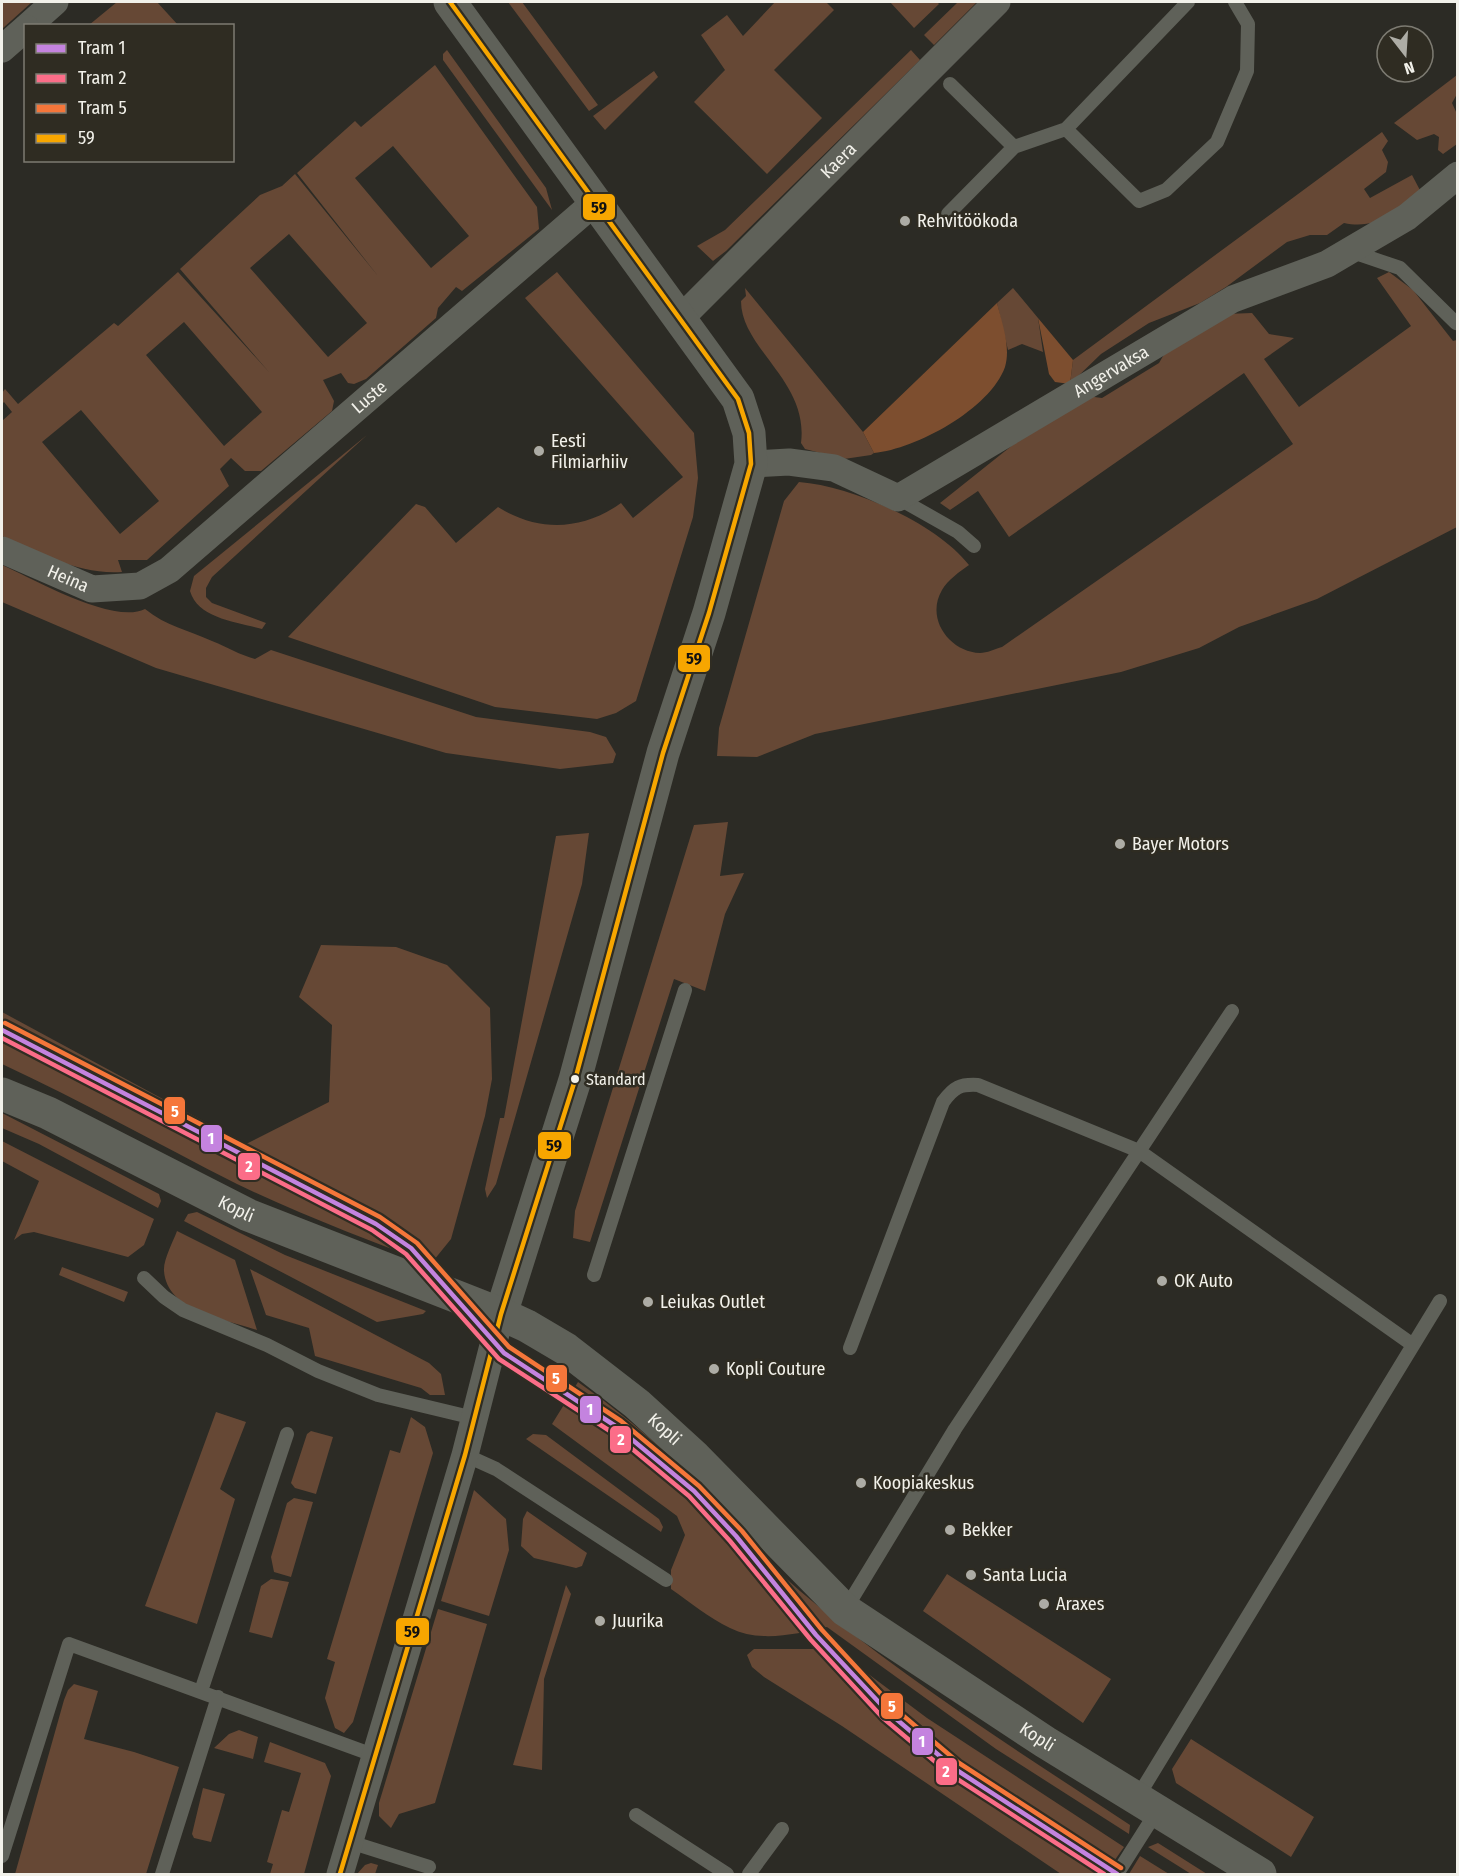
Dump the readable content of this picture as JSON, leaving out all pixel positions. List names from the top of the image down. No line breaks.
{"streets":{"street":["Kaera","Angervaksa","Luste","Heina","Kopli"]},"crossings":[["Luste","Heina"]],"places":["Rehvitöökoda","Eesti Filmiarhiiv","Bayer Motors","Standard","OK Auto","Leiukas Outlet","Kopli Couture","Koopiakeskus","Bekker","Santa Lucia","Araxes","Juurika"],"lines":["transit line 59","tram line 5","tram line 1","tram line 2"],"legend":["Tram 1","Tram 2","Tram 5","59"],"north":"bottom"}
